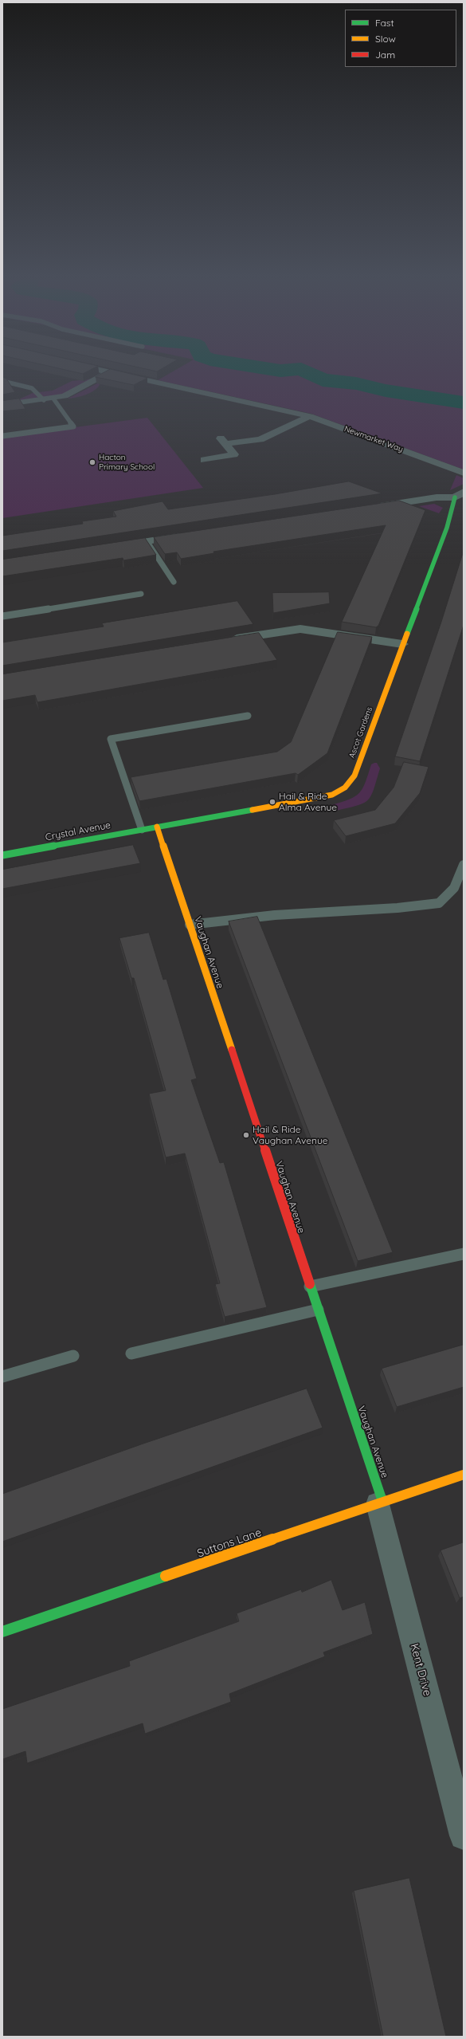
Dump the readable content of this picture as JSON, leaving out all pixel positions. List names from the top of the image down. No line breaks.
{"streets":{"street":["Newmarket Way","Ascot Gardens","Crystal Avenue","Vaughan Avenue","Suttons Lane","Kent Drive"]},"crossings":[["Ascot Gardens","Crystal Avenue"],["Ascot Gardens","Vaughan Avenue"],["Crystal Avenue","Vaughan Avenue"],["Vaughan Avenue","Suttons Lane"],["Vaughan Avenue","Kent Drive"],["Suttons Lane","Kent Drive"]],"places":["Hacton Primary School","Hail & Ride Alma Avenue","Hail & Ride Vaughan Avenue"],"legend":["Fast","Slow","Jam"]}
